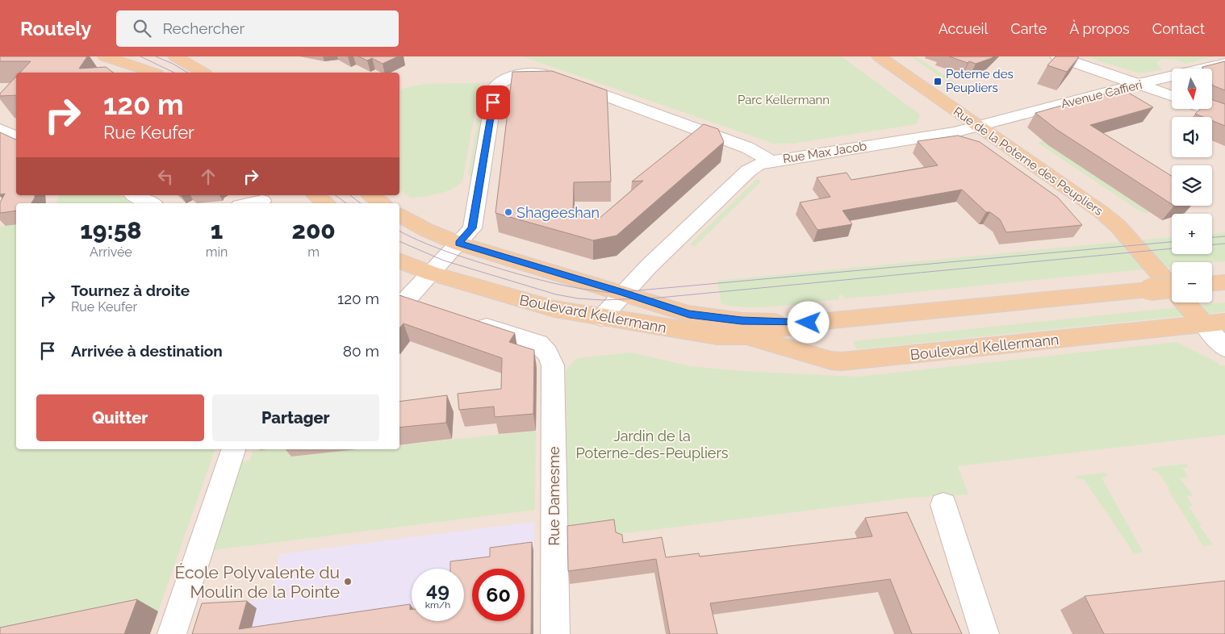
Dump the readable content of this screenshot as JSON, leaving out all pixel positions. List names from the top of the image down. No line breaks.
{"streets":{"main road":["Rue de la Poterne des Peupliers","Boulevard Kellermann"],"street":["Avenue Caffieri","Rue Max Jacob","Rue Damesme"]},"crossings":[["Avenue Caffieri","Rue Max Jacob"],["Avenue Caffieri","Rue de la Poterne des Peupliers"],["Rue Max Jacob","Rue de la Poterne des Peupliers"],["Rue Max Jacob","Boulevard Kellermann"],["Rue de la Poterne des Peupliers","Boulevard Kellermann"]],"parks":["Parc Kellermann","Jardin de la Poterne-des-Peupliers"],"places":{"transit":["Poterne des Peupliers"],"other":["Shageeshan","École Polyvalente du Moulin de la Pointe"]},"north":"bottom","page":{"header":"Routely","search":"Rechercher","nav":["Accueil","Carte","À propos","Contact"],"map_buttons":["+","−"],"turn":["120 m","Rue Keufer"],"eta":["19:58","Arrivée","1","min","200","m"],"list":[{"name":"Tournez à droite","note":"Rue Keufer","value":"120 m"},{"name":"Arrivée à destination","value":"80 m"}],"buttons":["Quitter","Partager"],"speed":"49 km/h","limit":"60"}}
